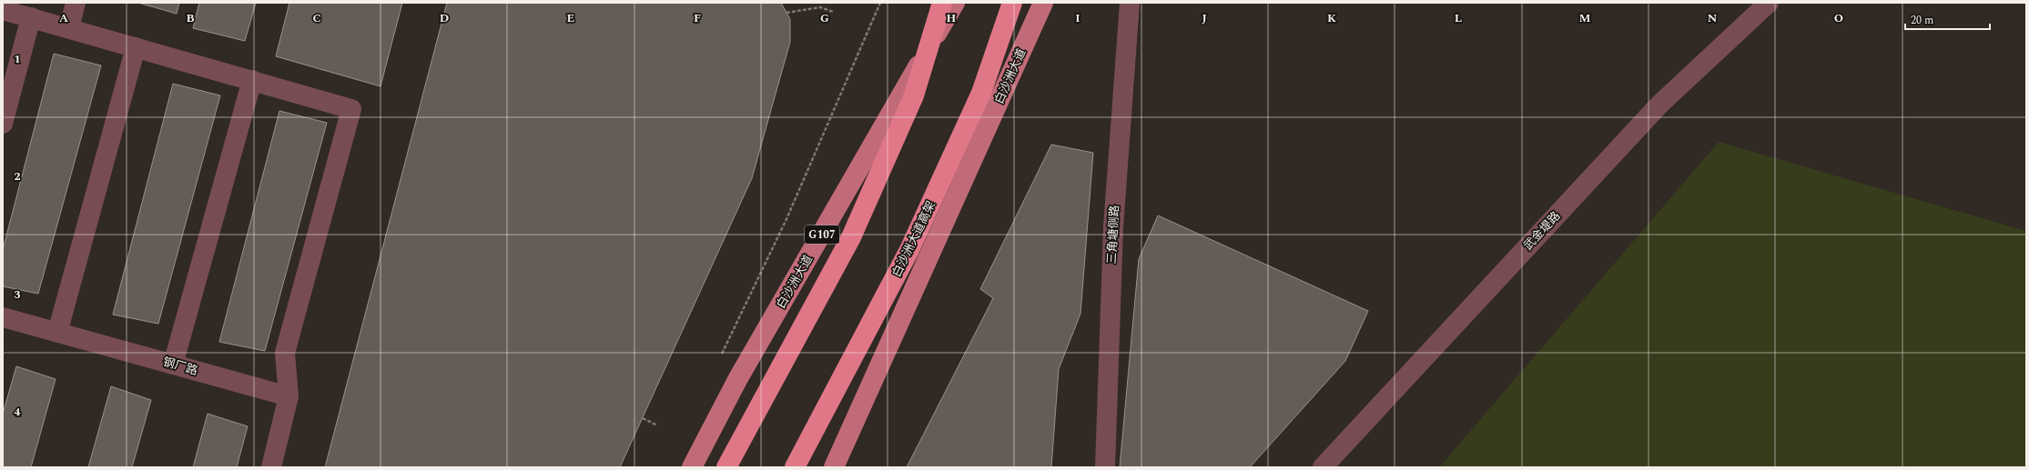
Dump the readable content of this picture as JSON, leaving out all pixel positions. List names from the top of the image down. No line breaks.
{"streets":{"highway":["白沙洲大道高架"],"main road":["白沙洲大道","G107"],"street":["武金堤路","三角塘侧路","钢厂路"]},"scale_bar":"20 m","grid":{"columns":["A","B","C","D","E","F","G","H","I","J","K","L","M","N","O"],"rows":["1","2","3","4"]}}
